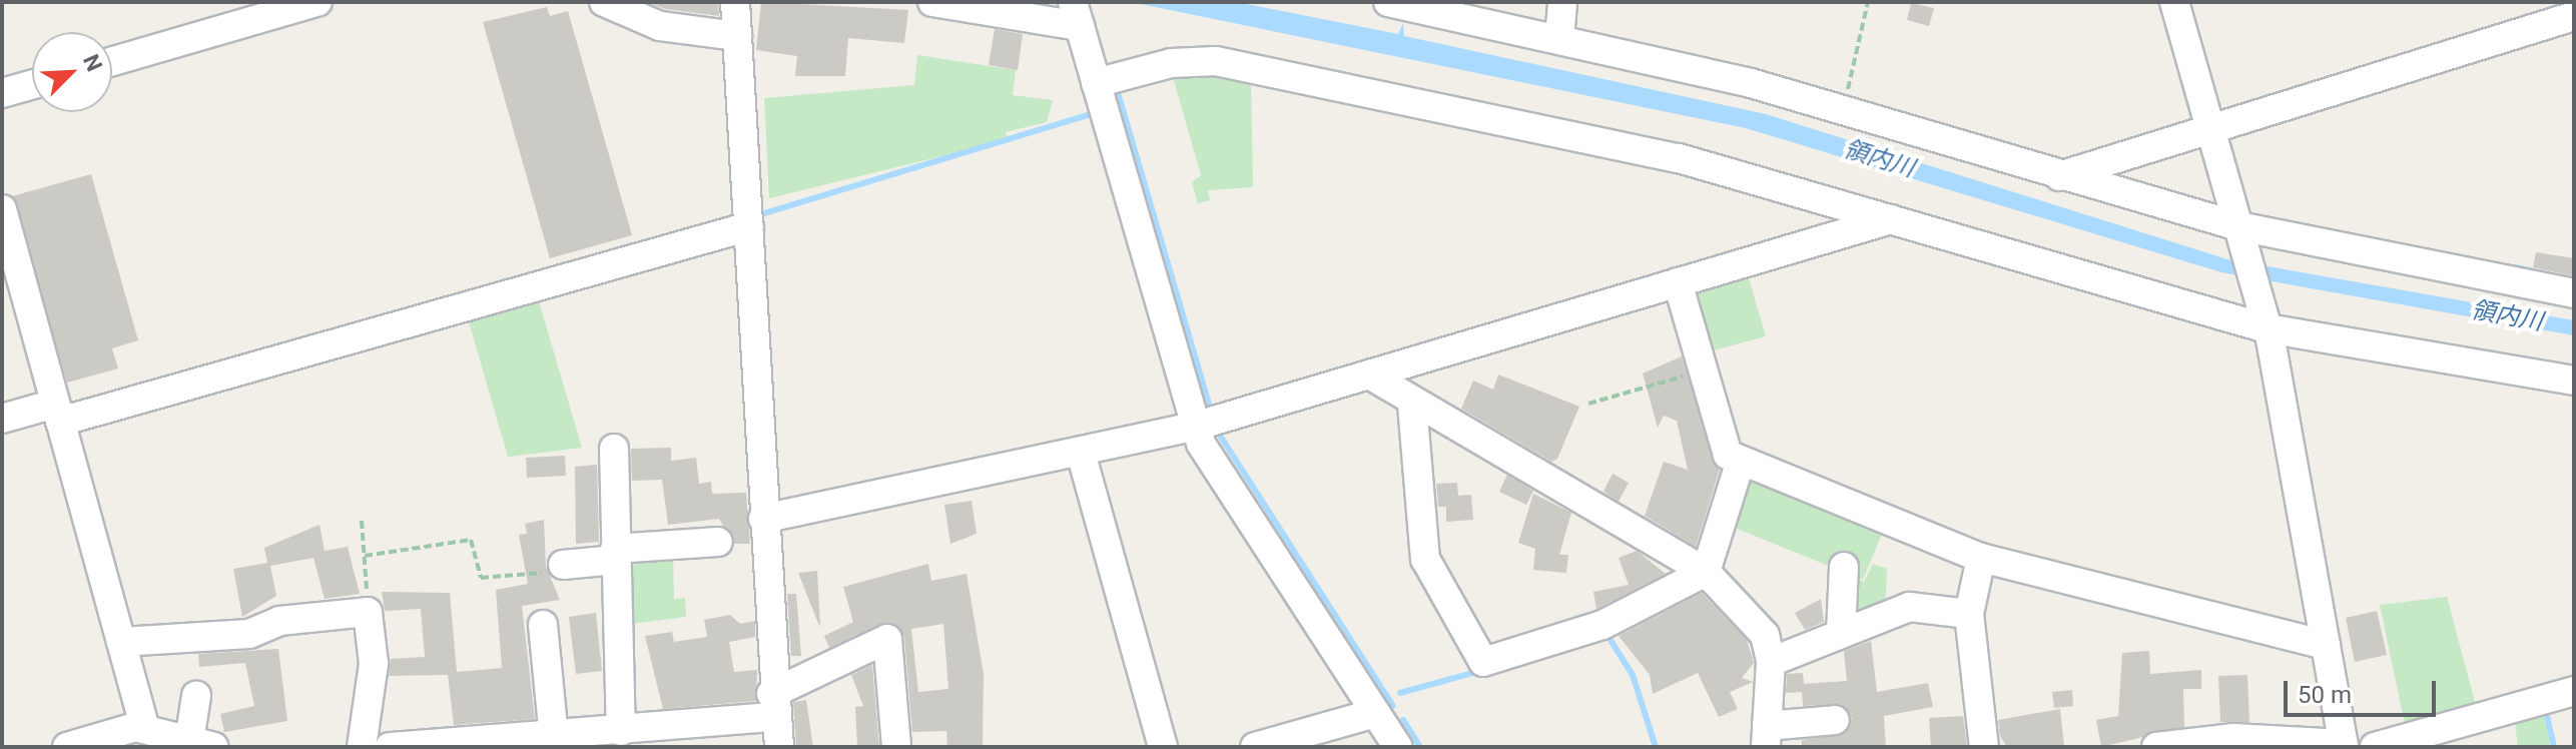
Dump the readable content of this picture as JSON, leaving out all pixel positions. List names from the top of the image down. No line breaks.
{"water":["領内川"],"scale_bar":"50 m","north":"top right"}
